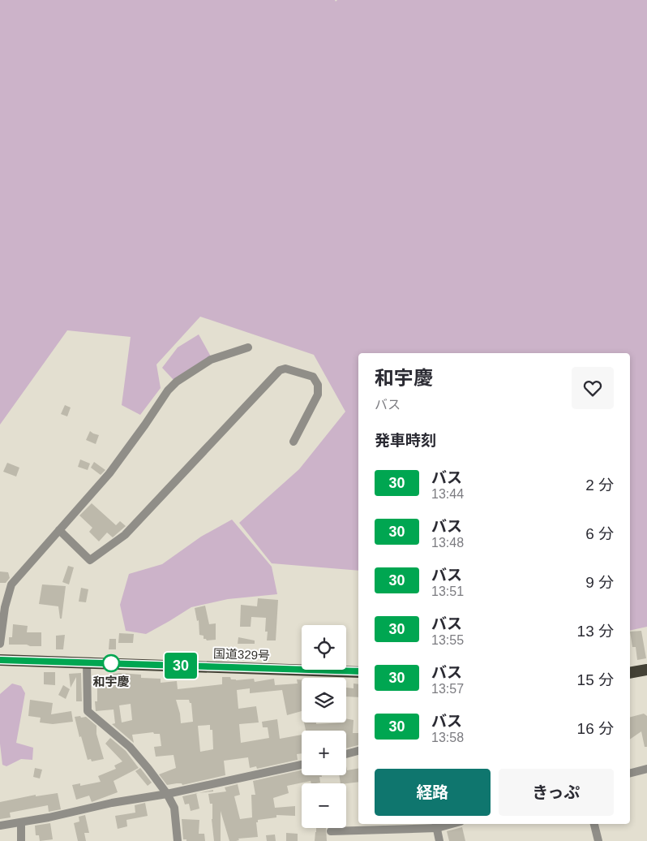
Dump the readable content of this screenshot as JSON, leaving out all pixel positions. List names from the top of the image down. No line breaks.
{"streets":{"highway":["国道329号"]},"places":["和宇慶"],"lines":["bus line 30"],"page":{"on_map":"30","heading":[["和宇慶","バス"],"発車時刻"],"list":[{"mark":"30","name":"バス","note":"13:44","value":"2 分"},{"mark":"30","name":"バス","note":"13:48","value":"6 分"},{"mark":"30","name":"バス","note":"13:51","value":"9 分"},{"mark":"30","name":"バス","note":"13:55","value":"13 分"},{"mark":"30","name":"バス","note":"13:57","value":"15 分"},{"mark":"30","name":"バス","note":"13:58","value":"16 分"}],"map_buttons":["+","−"],"buttons":["経路","きっぷ"]}}
